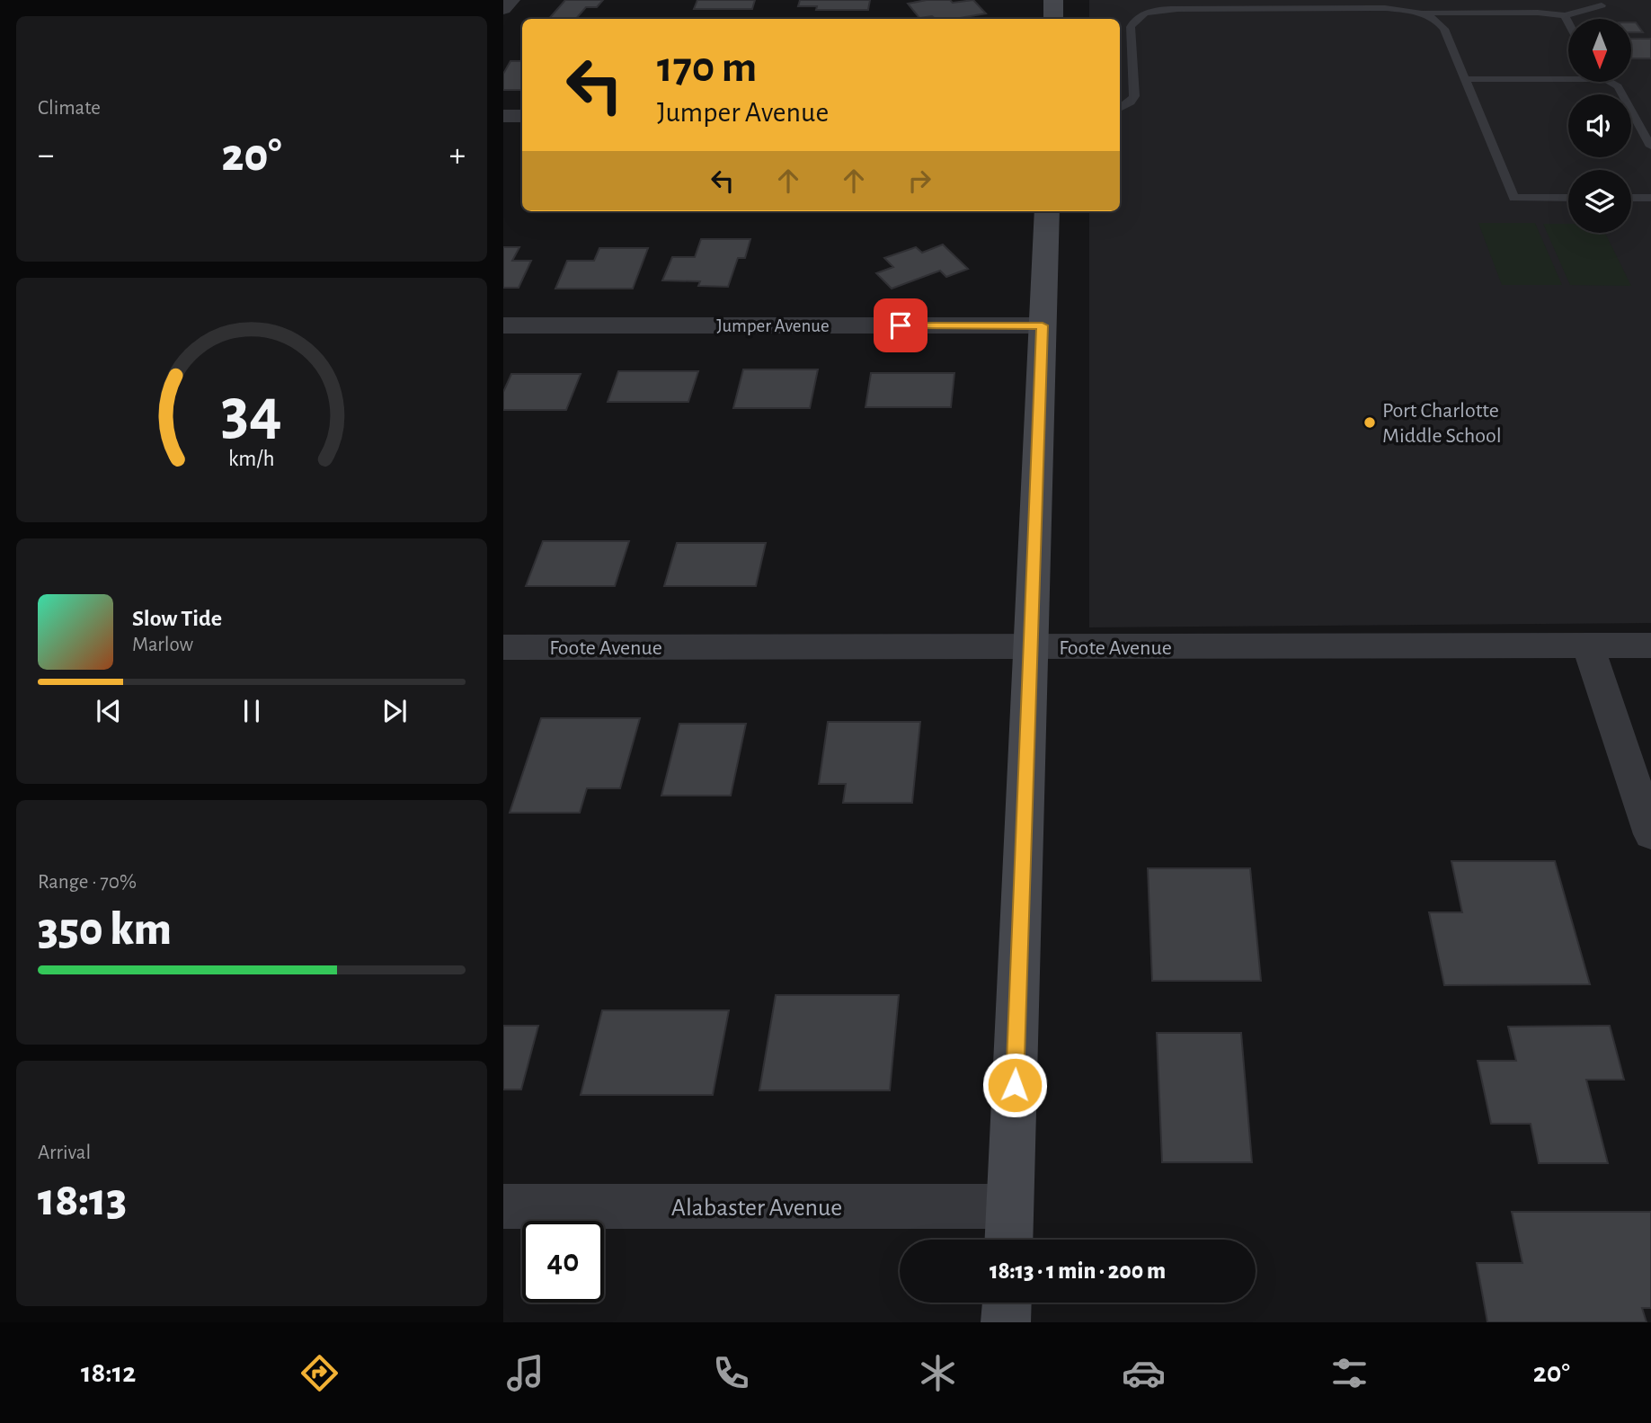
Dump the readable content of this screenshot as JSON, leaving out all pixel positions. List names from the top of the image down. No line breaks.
{"streets":{"street":["Jumper Avenue","Foote Avenue","Alabaster Avenue"]},"places":["Port Charlotte Middle School"],"north":"bottom","page":{"tile":["Climate",["Range · 70%","350 km"],["Arrival","18:13"]],"turn":["170 m","Jumper Avenue"],"heat":["−","20°","+"],"song":["Slow Tide","Marlow"],"limit":"40","trip":"18:13 · 1 min · 200 m","tabs":["18:12","20°"],"gauge":["34","km/h"]}}
